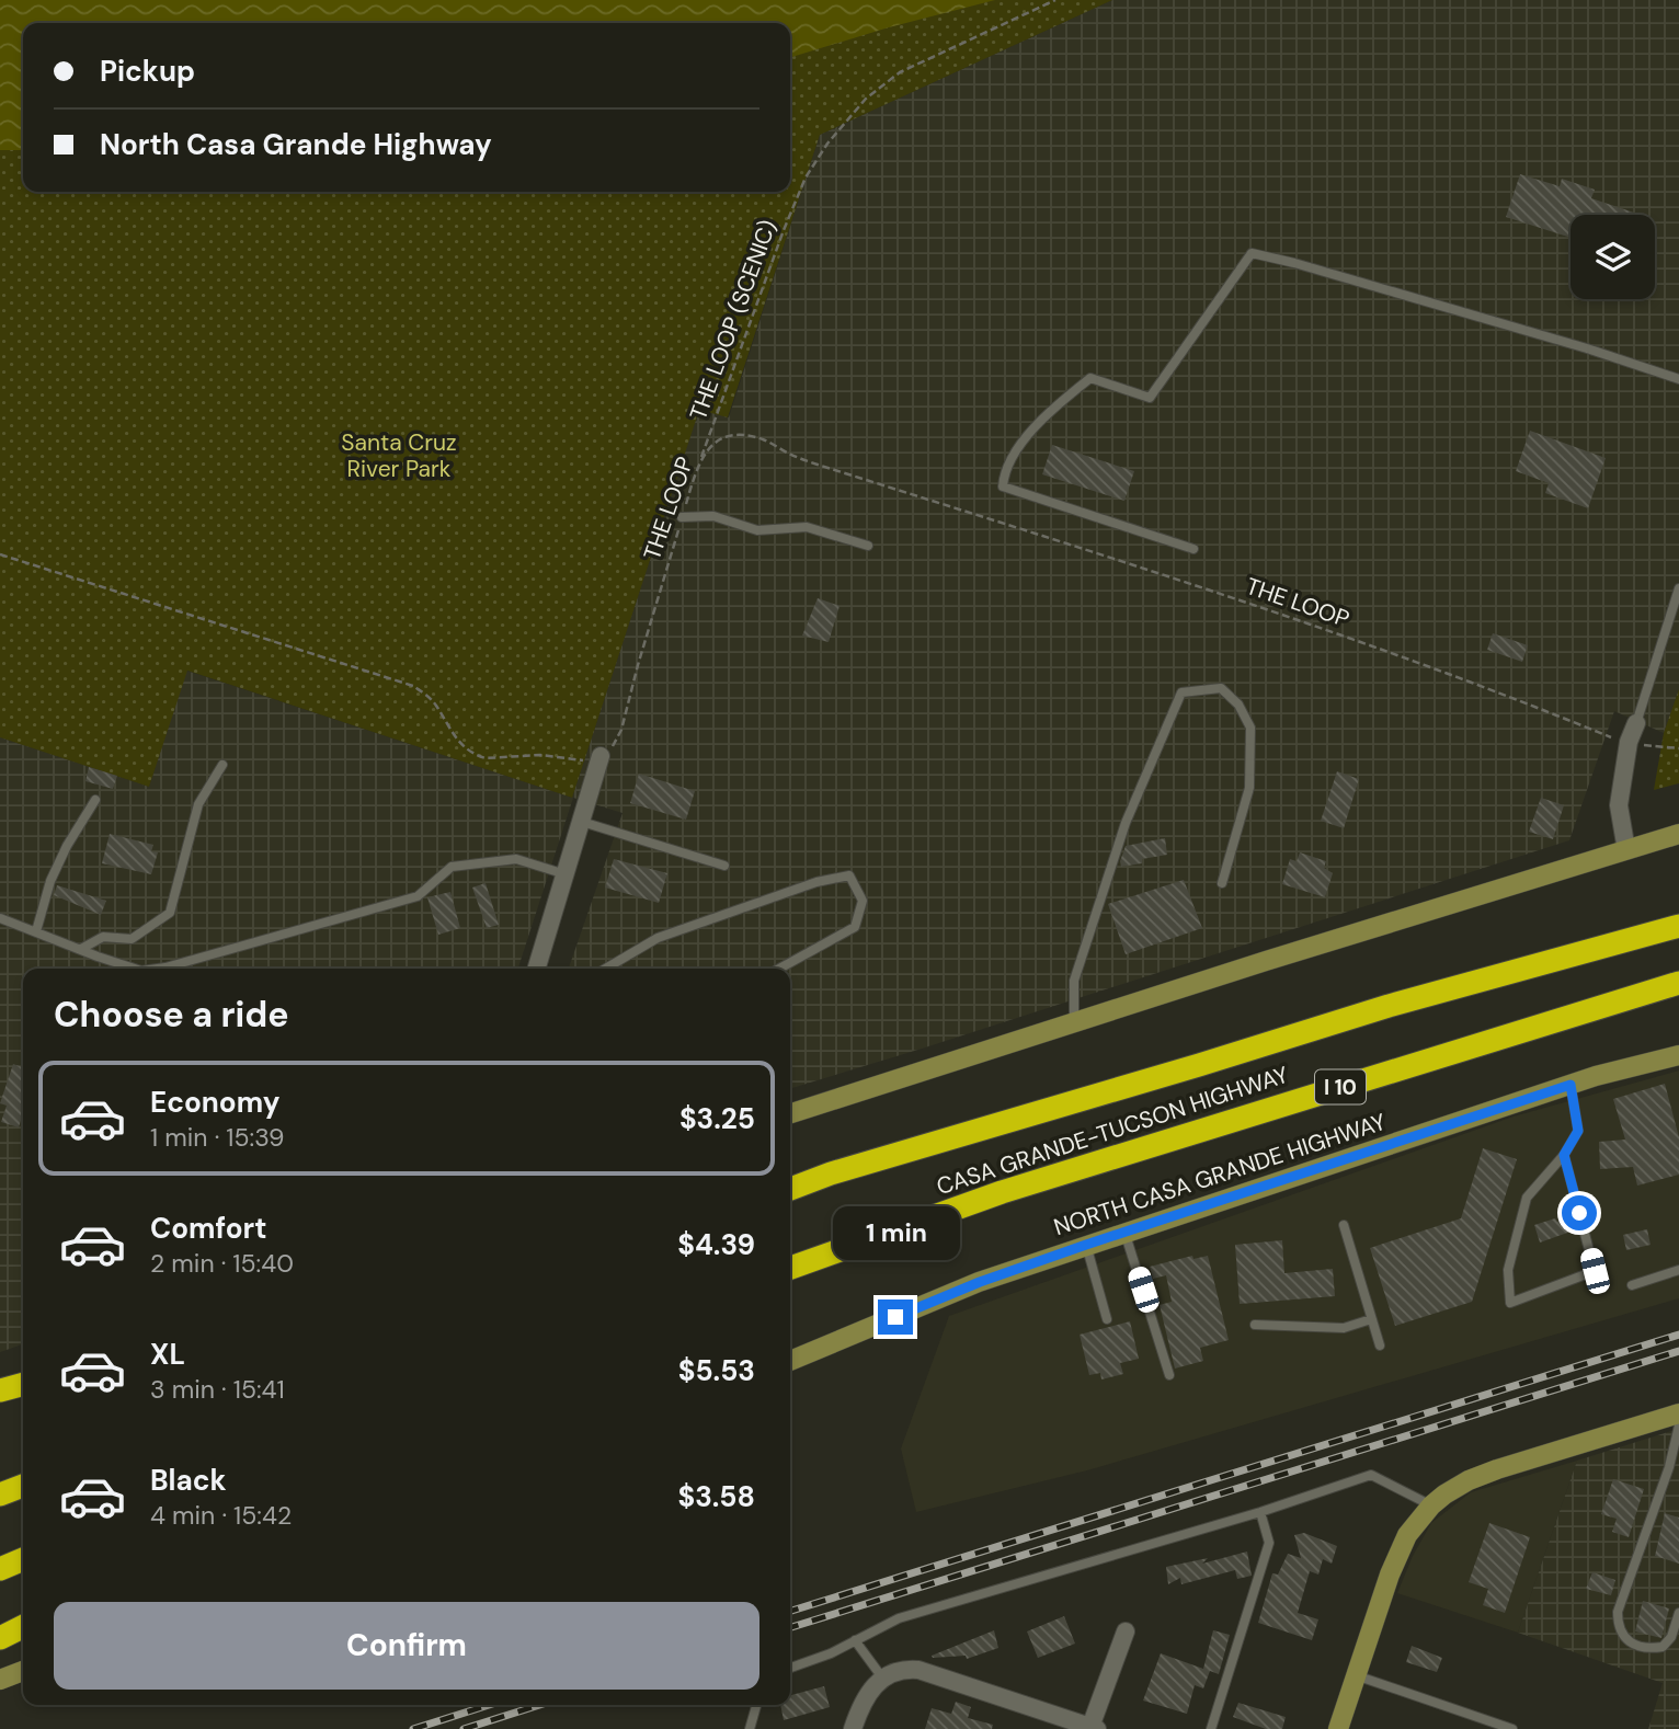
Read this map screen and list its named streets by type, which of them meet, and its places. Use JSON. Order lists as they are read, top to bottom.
{
  "streets": {
    "highway": ["I 10", "CASA GRANDE-TUCSON HIGHWAY"],
    "main road": ["NORTH CASA GRANDE HIGHWAY"],
    "path": ["THE LOOP (SCENIC)", "THE LOOP"]
  },
  "crossings": [
    ["THE LOOP (SCENIC)", "THE LOOP"]
  ],
  "parks": ["Santa Cruz River Park"],
  "page": {
    "banner": ["Pickup", "North Casa Grande Highway"],
    "heading": "Choose a ride",
    "list": [
      {
        "name": "Economy",
        "note": "1 min · 15:39",
        "value": "$3.25"
      },
      {
        "name": "Comfort",
        "note": "2 min · 15:40",
        "value": "$4.39"
      },
      {
        "name": "XL",
        "note": "3 min · 15:41",
        "value": "$5.53"
      },
      {
        "name": "Black",
        "note": "4 min · 15:42",
        "value": "$3.58"
      }
    ],
    "bubble": "1 min",
    "buttons": "Confirm"
  }
}
